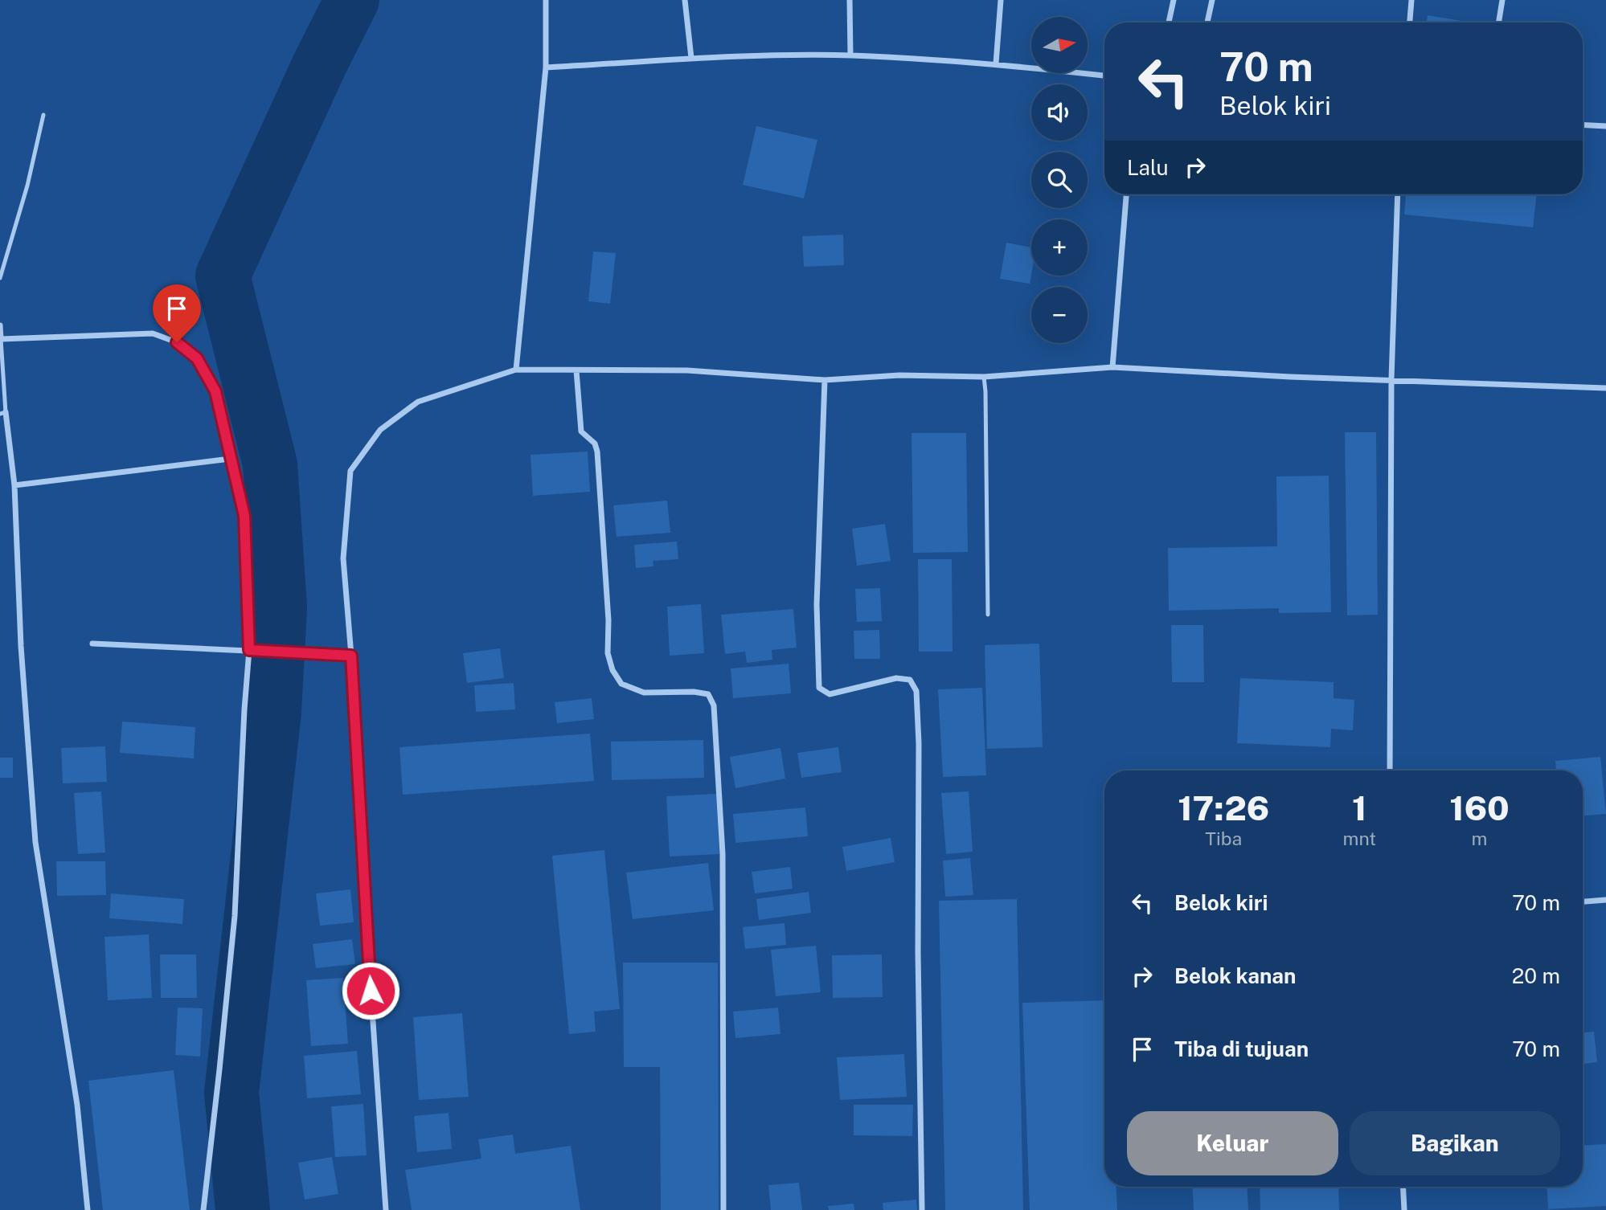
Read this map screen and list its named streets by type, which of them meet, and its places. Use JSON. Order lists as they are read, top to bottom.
{
  "north": "right",
  "page": {
    "map_buttons": ["+", "−"],
    "turn": ["70 m", "Belok kiri"],
    "then": "Lalu",
    "eta": [
      "17:26",
      "Tiba",
      "1",
      "mnt",
      "160",
      "m"
    ],
    "list": [
      {
        "name": "Belok kiri",
        "value": "70 m"
      },
      {
        "name": "Belok kanan",
        "value": "20 m"
      },
      {
        "name": "Tiba di tujuan",
        "value": "70 m"
      }
    ],
    "buttons": ["Keluar", "Bagikan"]
  }
}
